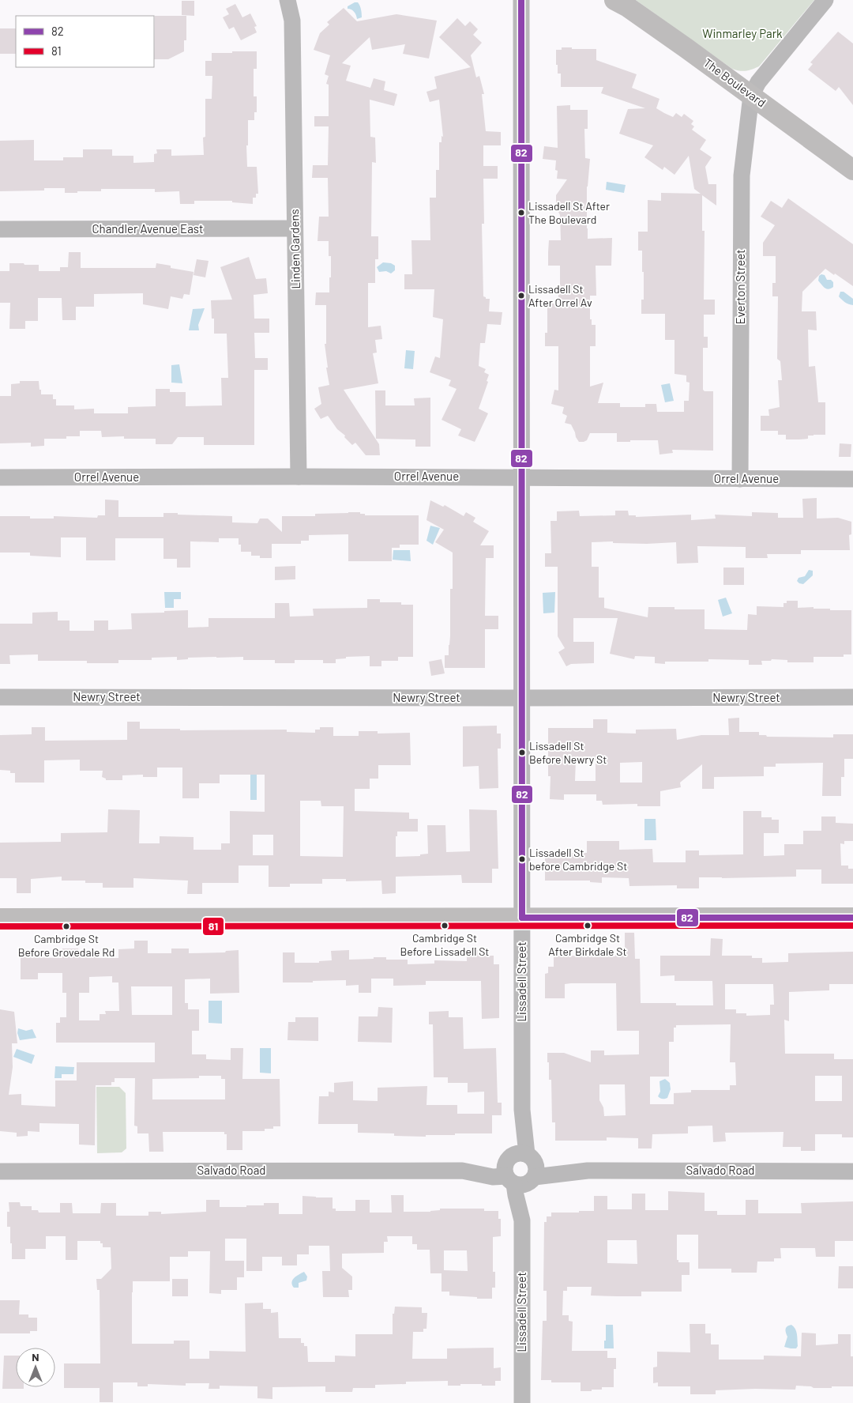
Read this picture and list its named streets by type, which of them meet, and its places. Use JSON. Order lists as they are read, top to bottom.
{
  "streets": {
    "main road": ["The Boulevard"],
    "street": [
      "Chandler Avenue East",
      "Linden Gardens",
      "Everton Street",
      "Orrel Avenue",
      "Newry Street",
      "Lissadell Street",
      "Salvado Road"
    ]
  },
  "crossings": [
    ["The Boulevard", "Everton Street"],
    ["Chandler Avenue East", "Linden Gardens"],
    ["Linden Gardens", "Orrel Avenue"],
    ["Everton Street", "Orrel Avenue"],
    ["Orrel Avenue", "Lissadell Street"],
    ["Newry Street", "Lissadell Street"],
    ["Lissadell Street", "Salvado Road"]
  ],
  "parks": ["Winmarley Park"],
  "places": [
    "Lissadell St After The Boulevard",
    "Lissadell St After Orrel Av",
    "Lissadell St Before Newry St",
    "Lissadell St before Cambridge St",
    "Cambridge St Before Lissadell St",
    "Cambridge St After Birkdale St",
    "Cambridge St Before Grovedale Rd"
  ],
  "lines": ["transit line 82", "transit line 81"],
  "legend": ["82", "81"],
  "north": "top"
}
